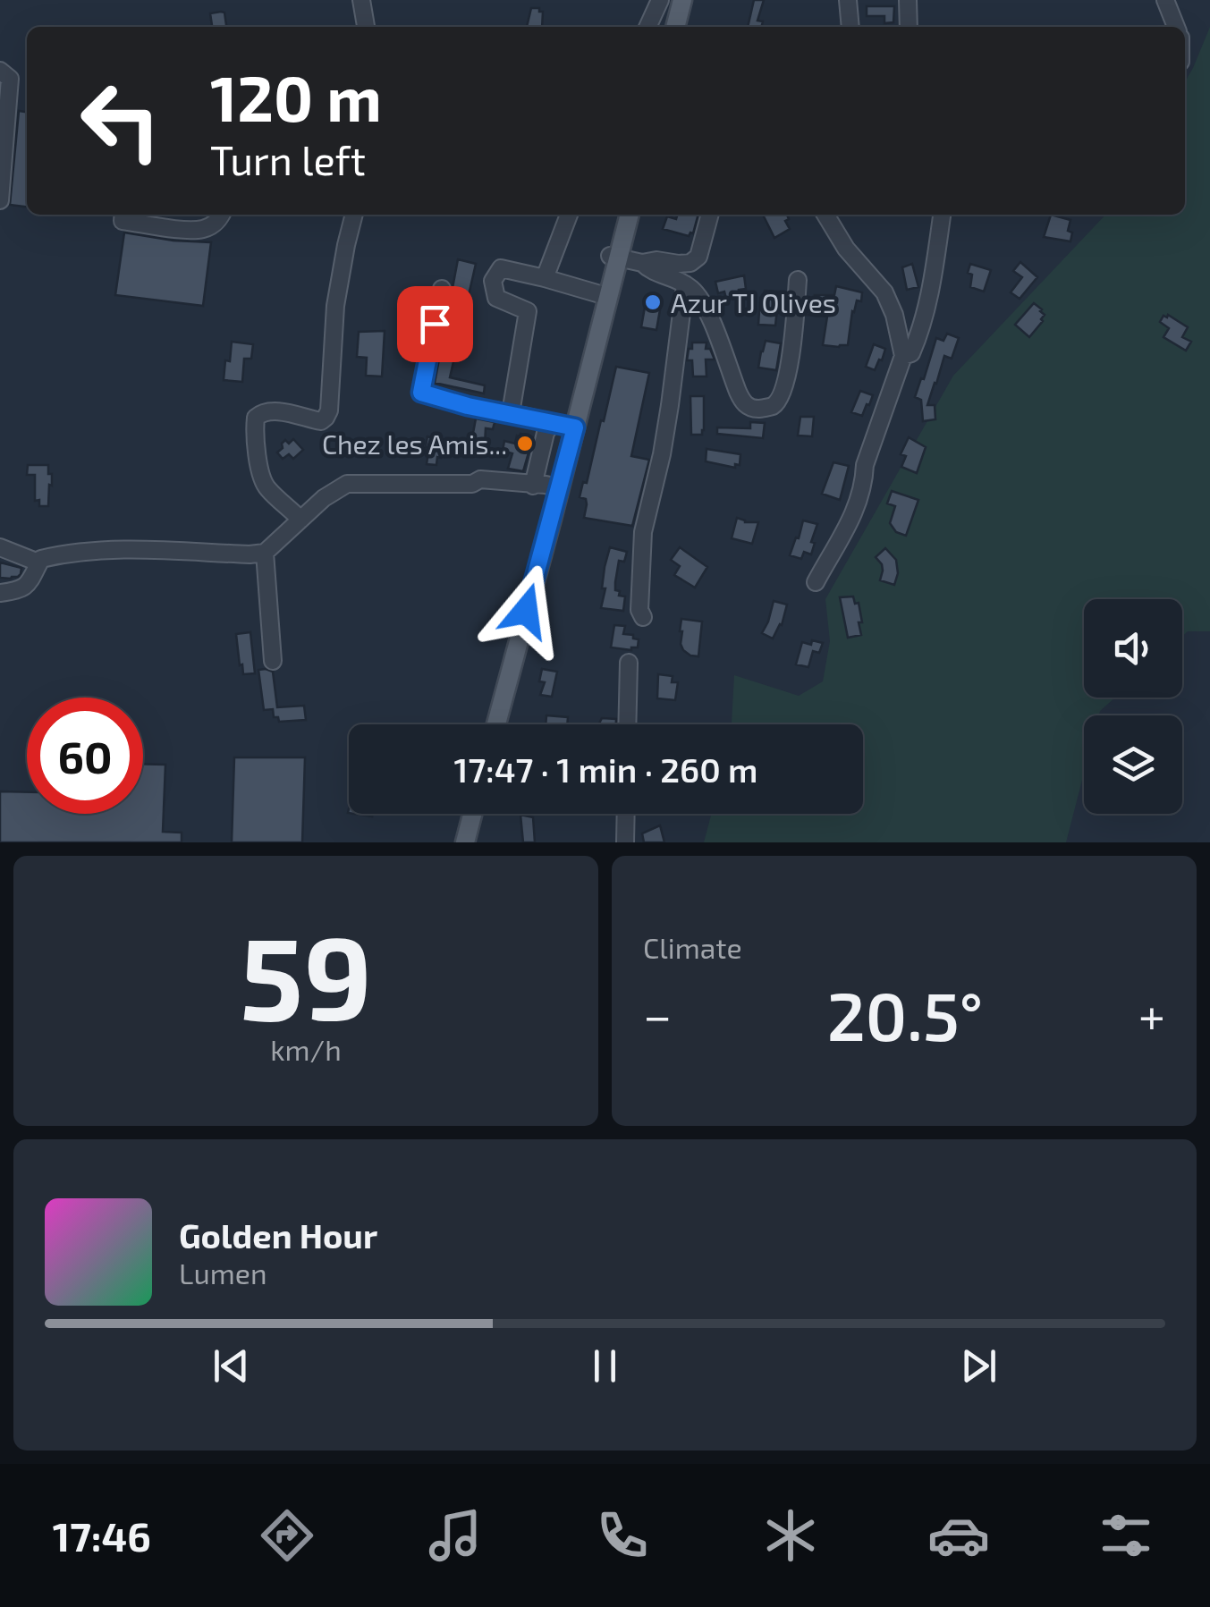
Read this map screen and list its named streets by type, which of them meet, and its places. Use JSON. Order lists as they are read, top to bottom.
{
  "places": ["Azur TJ Olives", "Chez les Amis..."],
  "page": {
    "turn": ["120 m", "Turn left"],
    "limit": "60",
    "trip": "17:47 · 1 min · 260 m",
    "tile": [
      ["59", "km/h"],
      "Climate"
    ],
    "heat": ["−", "20.5°", "+"],
    "song": ["Golden Hour", "Lumen"],
    "tabs": "17:46"
  }
}
